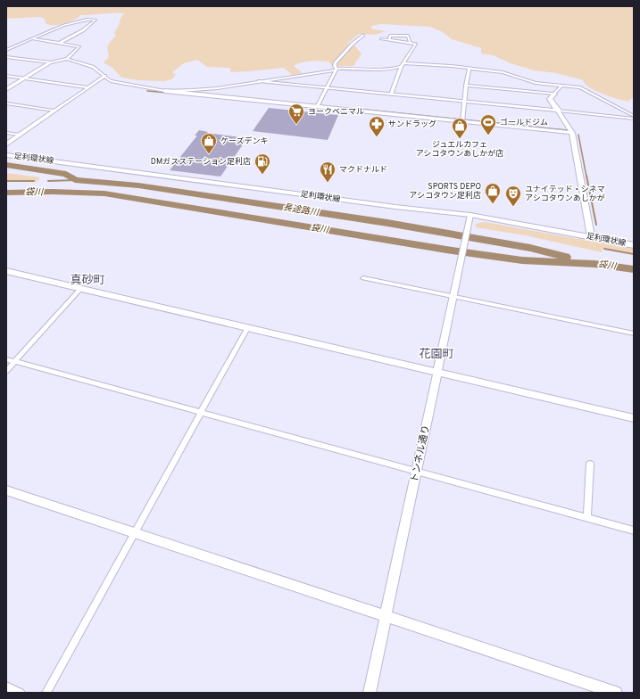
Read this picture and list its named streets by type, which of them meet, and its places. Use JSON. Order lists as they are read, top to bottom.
{
  "streets": {
    "main road": ["足利環状線"],
    "street": ["トンネル通り"]
  },
  "crossings": [
    ["足利環状線", "トンネル通り"]
  ],
  "districts": ["真砂町", "花園町"],
  "water": ["袋川", "長途路川"],
  "places": {
    "supermarket": ["ヨークベニマル"],
    "sports": ["ゴールドジム"],
    "pharmacy": ["サンドラッグ"],
    "shop": ["ジュエルカフェ アシコタウンあしかが店", "ケーズデンキ", "SPORTS DEPO アシコタウン足利店"],
    "fuel station": ["DMガスステーション足利店"],
    "restaurant": ["マクドナルド"],
    "theatre": ["ユナイテッド・シネマ アシコタウンあしかが"]
  }
}
